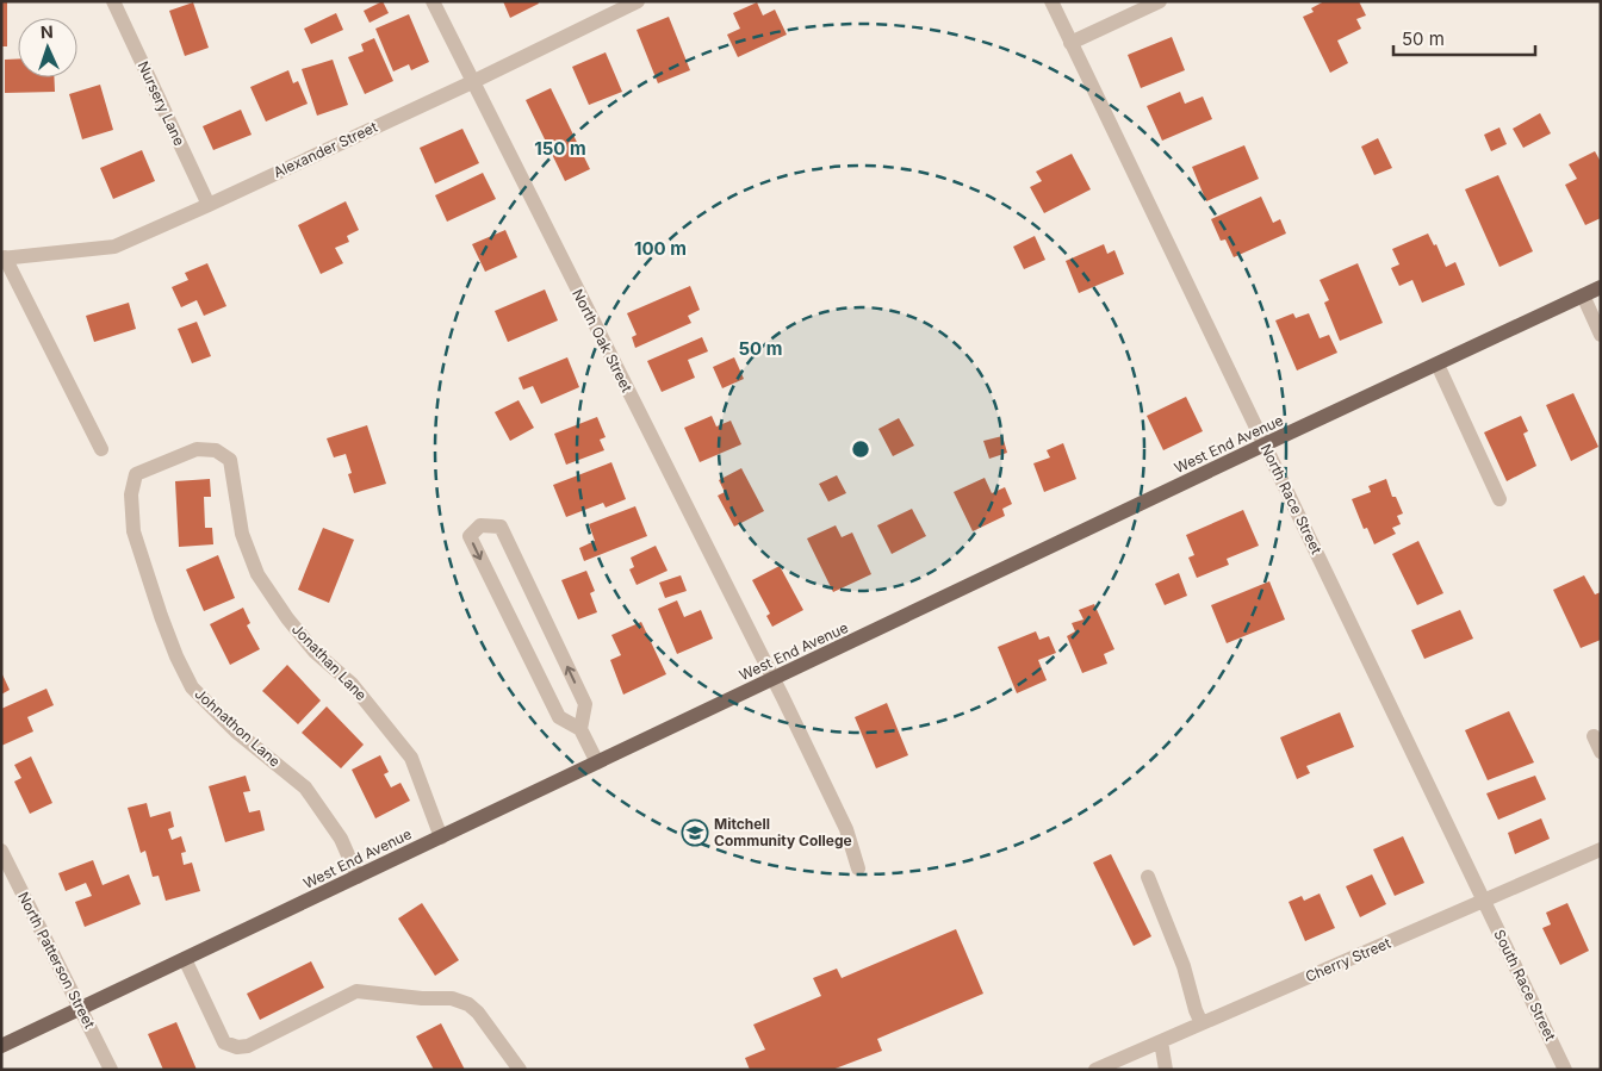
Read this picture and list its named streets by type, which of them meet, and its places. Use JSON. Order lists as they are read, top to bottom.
{
  "streets": {
    "main road": ["West End Avenue"],
    "street": [
      "Nursery Lane",
      "Alexander Street",
      "North Oak Street",
      "North Race Street",
      "Jonathan Lane",
      "Johnathon Lane",
      "North Patterson Street",
      "Cherry Street",
      "South Race Street"
    ]
  },
  "crossings": [
    ["Nursery Lane", "Alexander Street"],
    ["Alexander Street", "North Oak Street"],
    ["North Oak Street", "West End Avenue"],
    ["West End Avenue", "North Race Street"],
    ["West End Avenue", "Jonathan Lane"],
    ["West End Avenue", "Johnathon Lane"],
    ["West End Avenue", "North Patterson Street"],
    ["North Race Street", "Cherry Street"],
    ["North Race Street", "South Race Street"],
    ["Jonathan Lane", "Johnathon Lane"],
    ["Cherry Street", "South Race Street"]
  ],
  "places": {
    "school or university": ["Mitchell Community College"]
  },
  "scale_bar": "50 m",
  "north": "top",
  "rings": ["150 m", "100 m", "50 m"]
}
